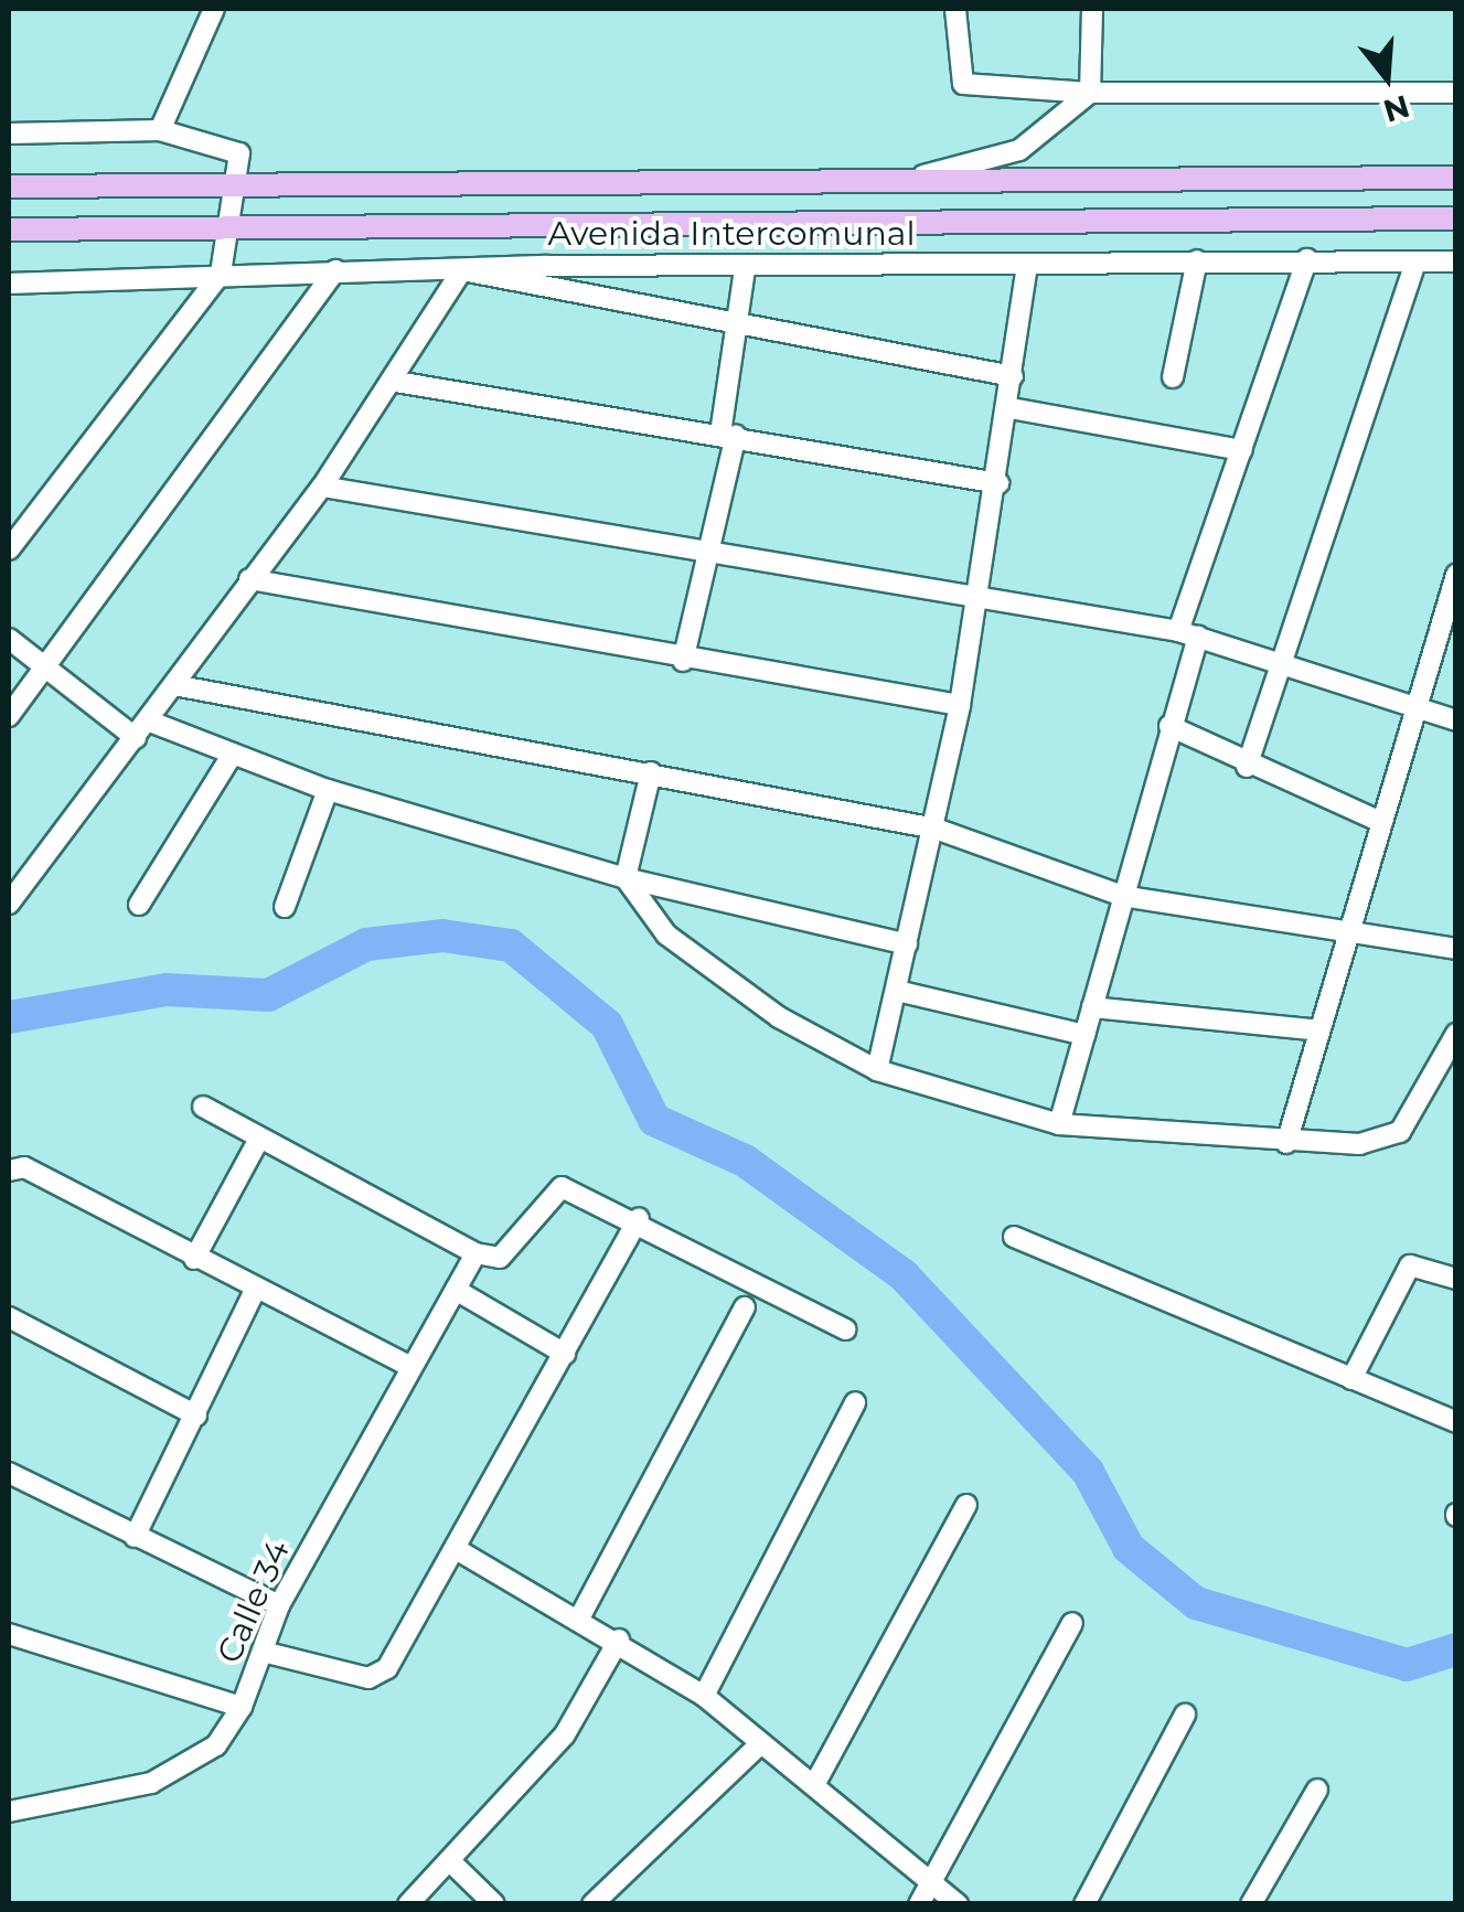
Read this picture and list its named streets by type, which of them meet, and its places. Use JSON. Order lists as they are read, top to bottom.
{
  "streets": {
    "main road": ["Avenida Intercomunal"],
    "street": ["Calle 34"]
  },
  "north": "bottom"
}
